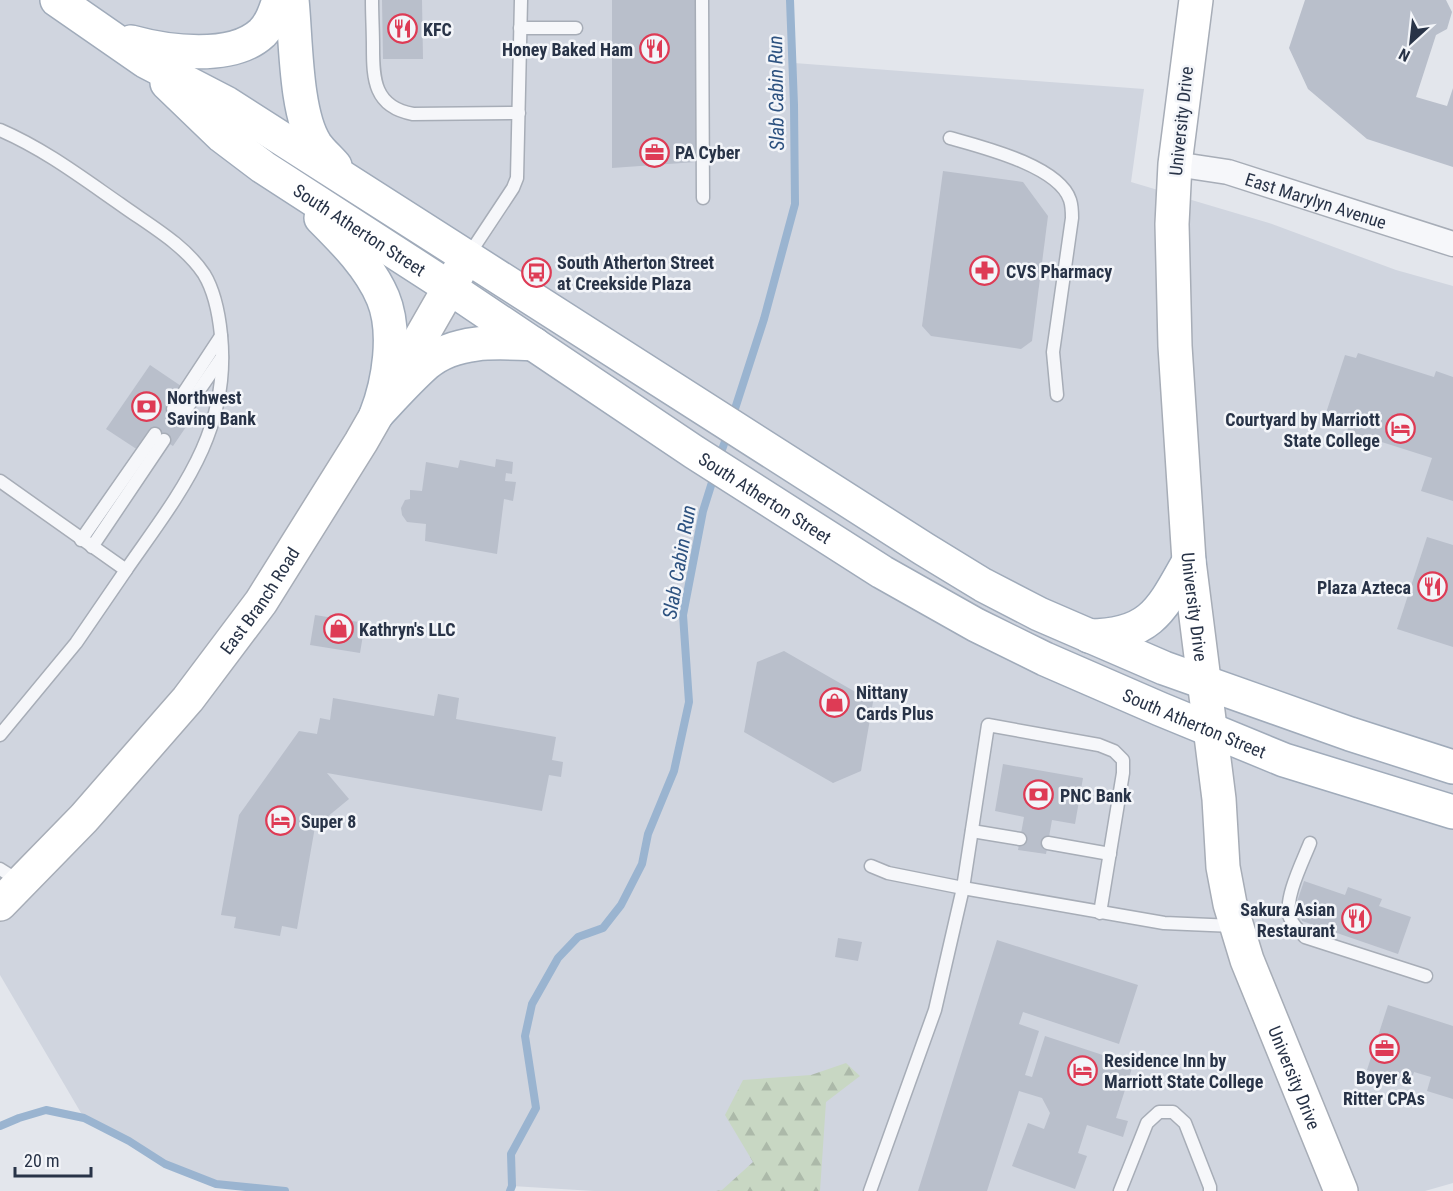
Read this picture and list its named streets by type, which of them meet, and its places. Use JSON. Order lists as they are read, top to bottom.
{
  "streets": {
    "main road": ["University Drive", "South Atherton Street", "East Branch Road"],
    "street": ["East Marylyn Avenue"]
  },
  "crossings": [
    ["University Drive", "East Marylyn Avenue"],
    ["University Drive", "South Atherton Street"],
    ["South Atherton Street", "East Branch Road"]
  ],
  "water": ["Slab Cabin Run"],
  "places": {
    "restaurant": [
      "KFC",
      "Honey Baked Ham",
      "Plaza Azteca",
      "Sakura Asian Restaurant"
    ],
    "office": ["PA Cyber", "Boyer & Ritter CPAs"],
    "pharmacy": ["CVS Pharmacy"],
    "bus stop": ["South Atherton Street at Creekside Plaza"],
    "bank": ["Northwest Saving Bank", "PNC Bank"],
    "hotel": ["Courtyard by Marriott State College", "Super 8", "Residence Inn by Marriott State College"],
    "shop": ["Kathryn's LLC", "Nittany Cards Plus"]
  },
  "scale_bar": "20 m",
  "north": "bottom left"
}
